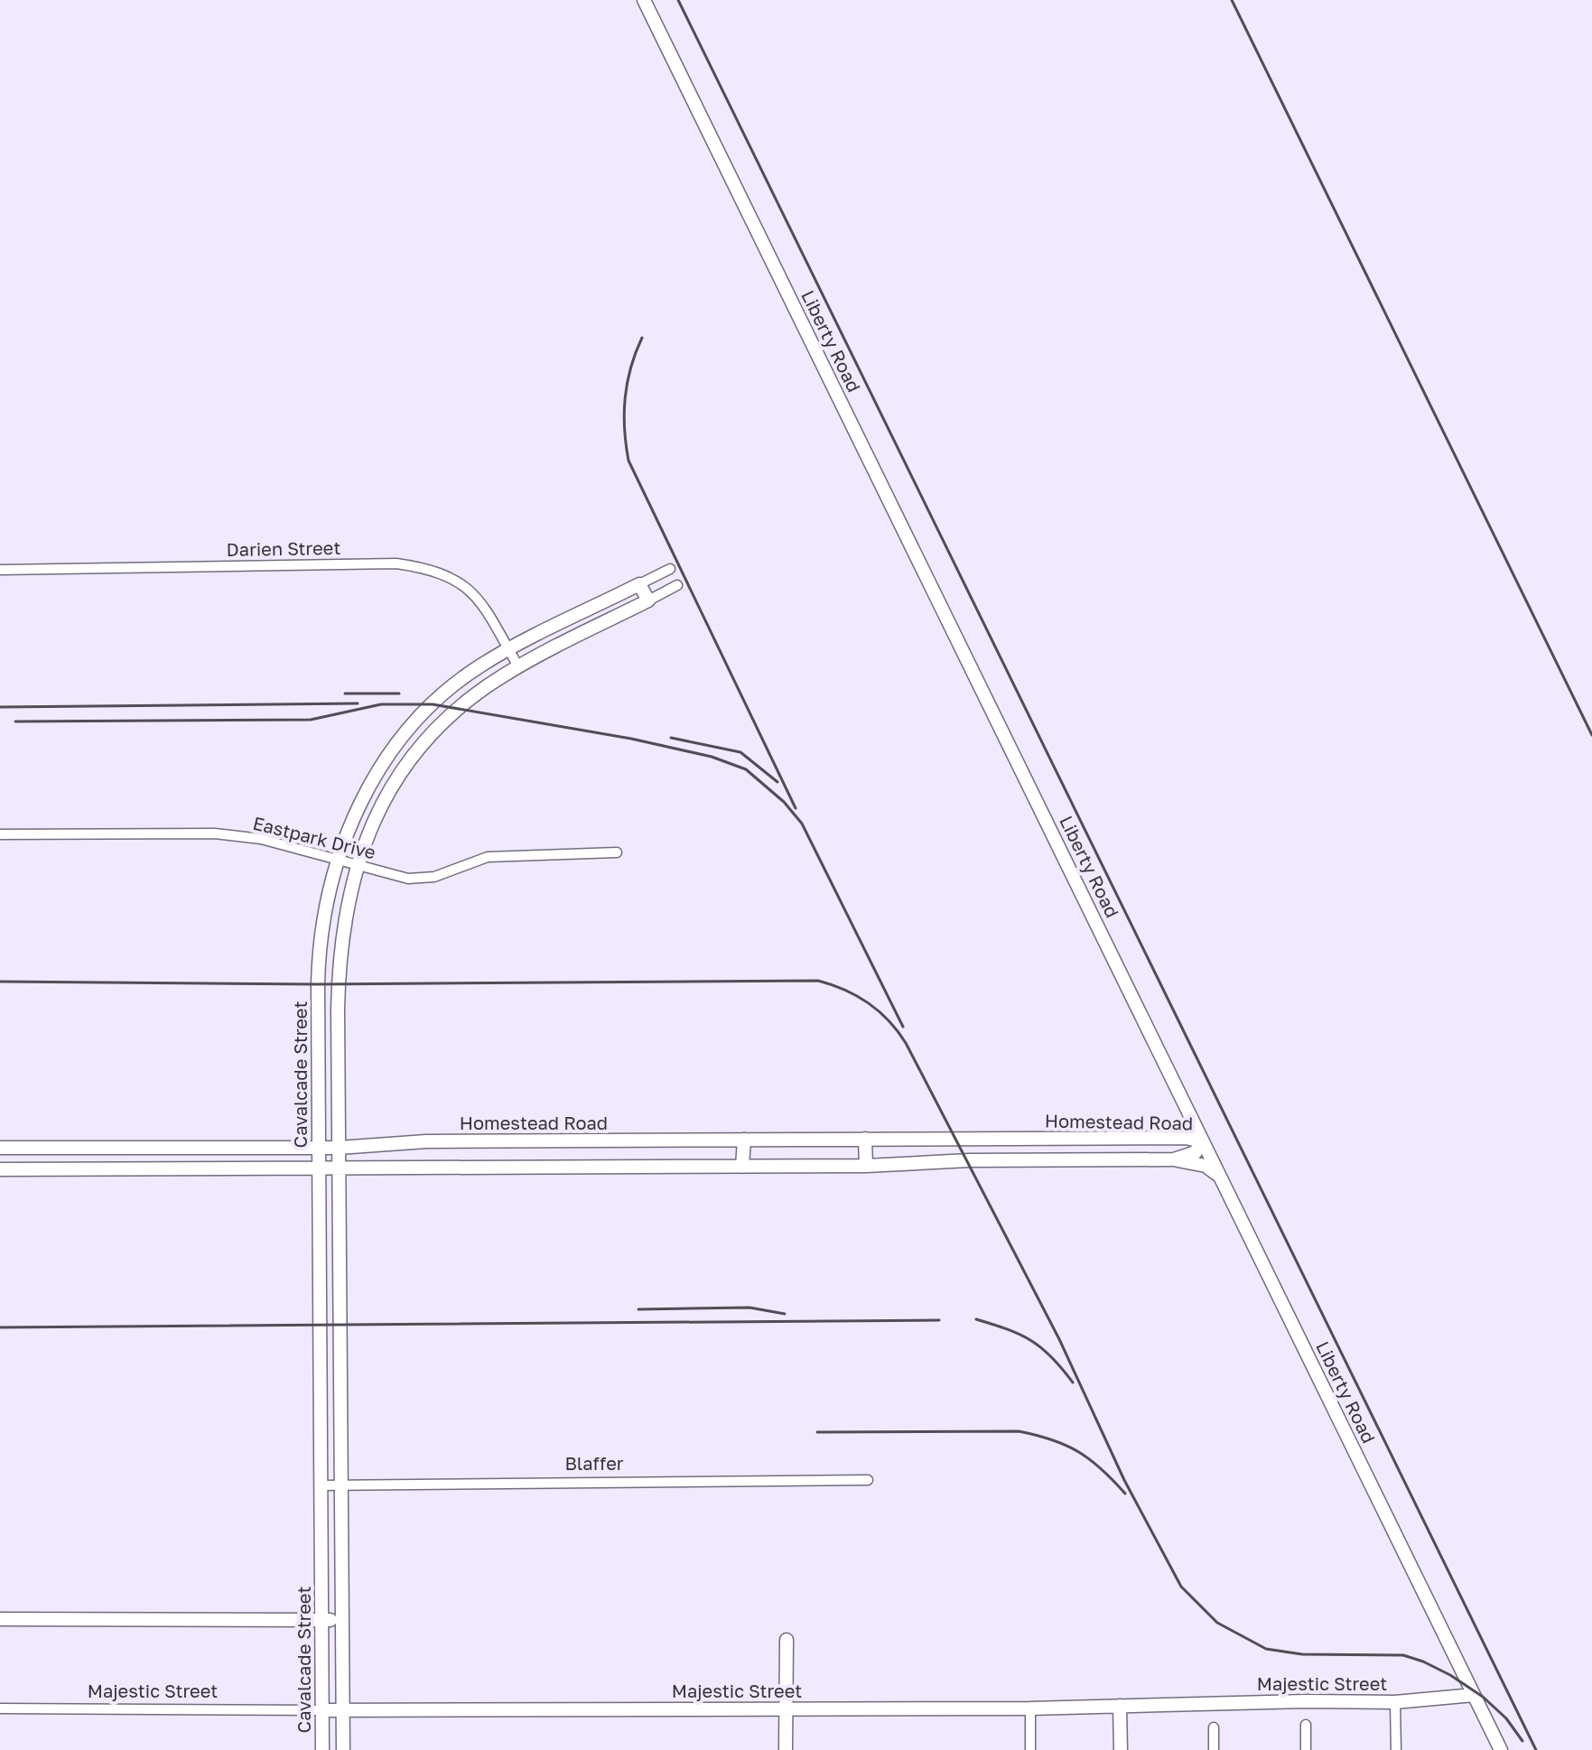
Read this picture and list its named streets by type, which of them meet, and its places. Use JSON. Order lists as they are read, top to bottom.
{
  "streets": {
    "main road": [
      "Liberty Road",
      "Cavalcade Street",
      "Homestead Road",
      "Majestic Street"
    ],
    "street": ["Darien Street", "Eastpark Drive", "Blaffer"]
  },
  "crossings": [
    ["Liberty Road", "Homestead Road"],
    ["Liberty Road", "Majestic Street"],
    ["Darien Street", "Cavalcade Street"],
    ["Eastpark Drive", "Cavalcade Street"],
    ["Cavalcade Street", "Homestead Road"],
    ["Cavalcade Street", "Blaffer"],
    ["Cavalcade Street", "Majestic Street"]
  ]
}
